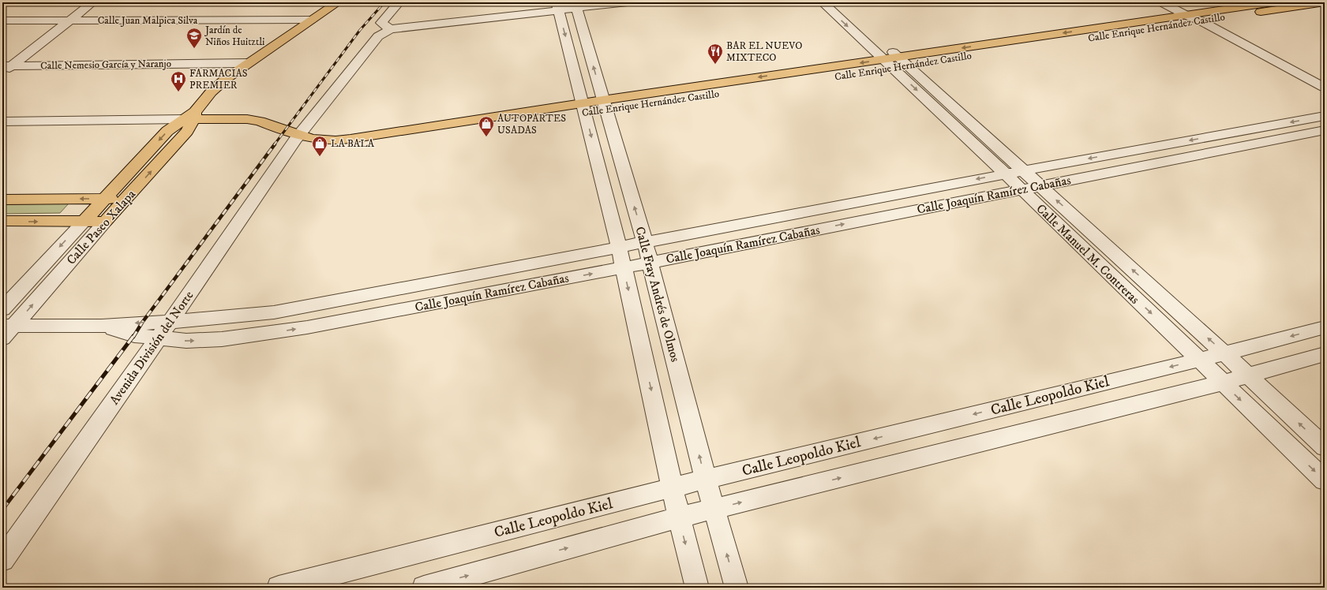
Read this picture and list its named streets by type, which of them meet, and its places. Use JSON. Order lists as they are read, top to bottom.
{
  "streets": {
    "main road": ["Calle Enrique Hernández Castillo", "Calle Paseo Xalapa"],
    "street": [
      "Calle Juan Malpica Silva",
      "Calle Nemesio García y Naranjo",
      "Calle Joaquín Ramírez Cabañas",
      "Calle Manuel M. Contreras",
      "Calle Fray Andrés de Olmos",
      "Avenida División del Norte",
      "Calle Leopoldo Kiel"
    ]
  },
  "crossings": [
    ["Calle Juan Malpica Silva", "Calle Paseo Xalapa"],
    ["Calle Enrique Hernández Castillo", "Calle Paseo Xalapa"],
    ["Calle Enrique Hernández Castillo", "Calle Manuel M. Contreras"],
    ["Calle Enrique Hernández Castillo", "Calle Fray Andrés de Olmos"],
    ["Calle Enrique Hernández Castillo", "Avenida División del Norte"],
    ["Calle Nemesio García y Naranjo", "Calle Paseo Xalapa"],
    ["Calle Joaquín Ramírez Cabañas", "Calle Manuel M. Contreras"],
    ["Calle Joaquín Ramírez Cabañas", "Calle Fray Andrés de Olmos"],
    ["Calle Joaquín Ramírez Cabañas", "Avenida División del Norte"],
    ["Calle Manuel M. Contreras", "Calle Leopoldo Kiel"],
    ["Calle Fray Andrés de Olmos", "Calle Leopoldo Kiel"]
  ],
  "places": {
    "school or university": ["Jardín de Niños Huitztli"],
    "restaurant": ["BAR EL NUEVO MIXTECO"],
    "hospital": ["FARMACIAS PREMIER"],
    "shop": ["AUTOPARTES USADAS", "LA BALA"]
  }
}
